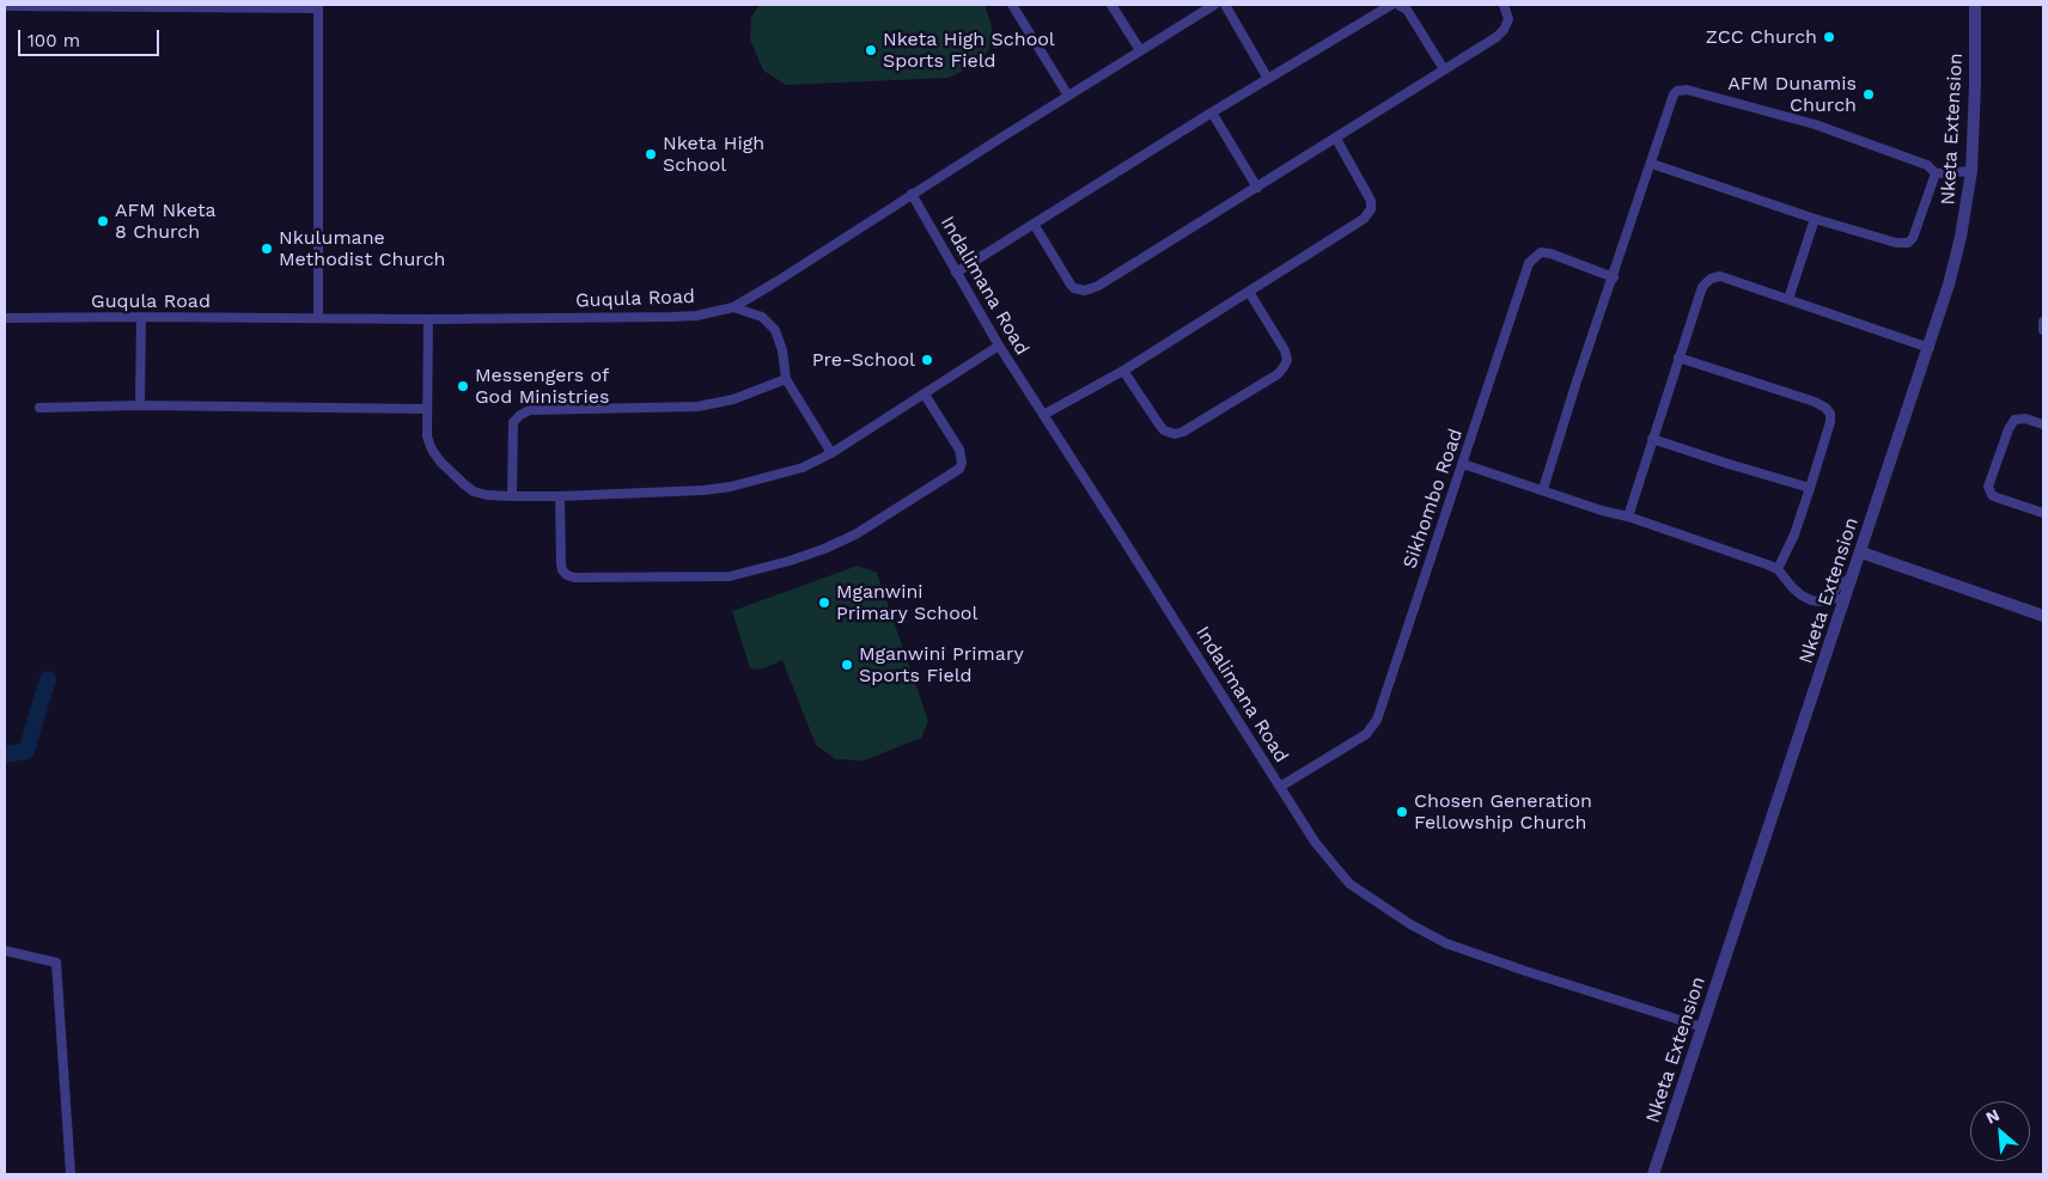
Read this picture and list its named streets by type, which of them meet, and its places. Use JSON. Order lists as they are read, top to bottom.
{
  "streets": {
    "street": [
      "Nketa Extension",
      "Indalimana Road",
      "Guqula Road",
      "Sikhombo Road"
    ]
  },
  "crossings": [
    ["Nketa Extension", "Indalimana Road"],
    ["Indalimana Road", "Guqula Road"],
    ["Indalimana Road", "Sikhombo Road"]
  ],
  "places": [
    "ZCC Church",
    "Nketa High School Sports Field",
    "AFM Dunamis Church",
    "Nketa High School",
    "AFM Nketa 8 Church",
    "Nkulumane Methodist Church",
    "Pre-School",
    "Messengers of God Ministries",
    "Mganwini Primary School",
    "Mganwini Primary Sports Field",
    "Chosen Generation Fellowship Church"
  ],
  "scale_bar": "100 m",
  "north": "top left"
}
